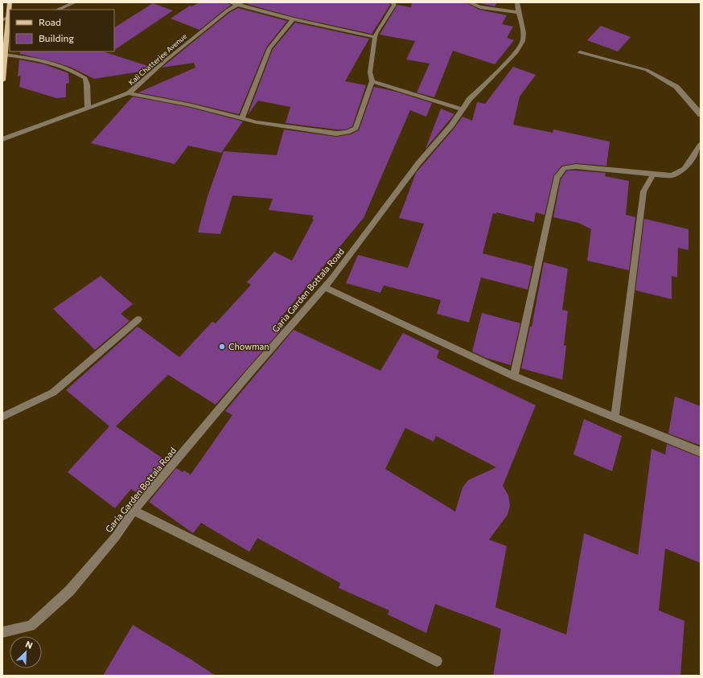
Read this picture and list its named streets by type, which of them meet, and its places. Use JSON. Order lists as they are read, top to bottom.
{
  "streets": {
    "street": ["Kali Chatterjee Avenue", "Garia Garden Bottala Road"]
  },
  "places": ["Chowman"],
  "legend": ["Road", "Building"],
  "north": "top right"
}
